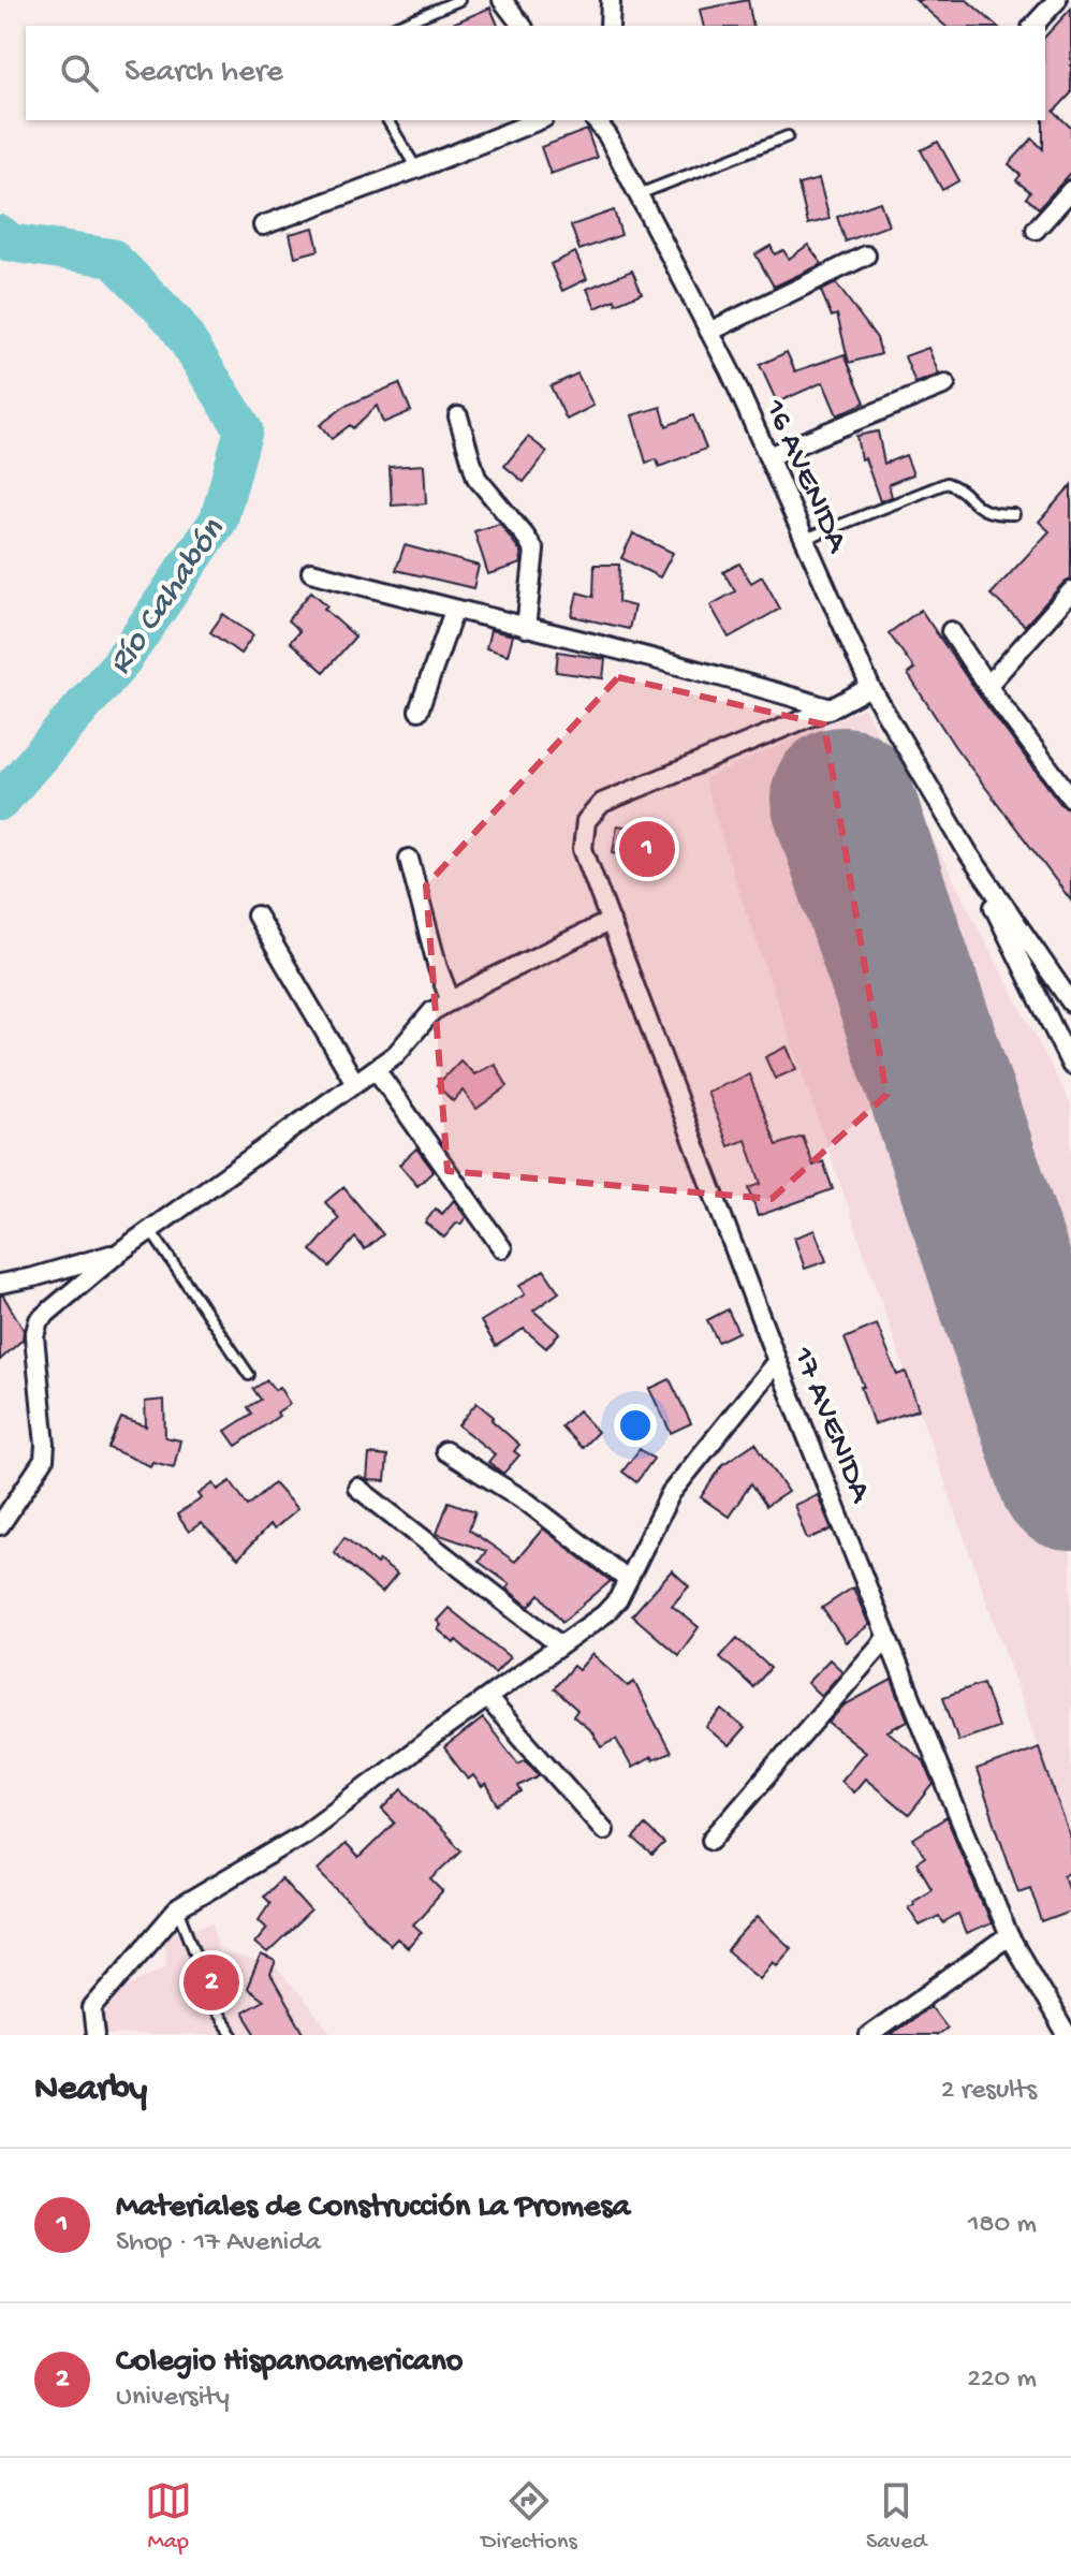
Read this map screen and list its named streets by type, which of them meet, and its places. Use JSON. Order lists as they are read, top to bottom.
{
  "streets": {
    "street": ["16 AVENIDA", "17 AVENIDA"]
  },
  "water": ["Río Cahabón"],
  "page": {
    "search": "Search here",
    "pins": ["1", "2"],
    "heading": ["Nearby", "2 results"],
    "list": [
      {
        "mark": "1",
        "name": "Materiales de Construcción La Promesa",
        "note": "Shop · 17 Avenida",
        "value": "180 m"
      },
      {
        "mark": "2",
        "name": "Colegio Hispanoamericano",
        "note": "University",
        "value": "220 m"
      }
    ],
    "nav": ["Map", "Directions", "Saved"]
  }
}
